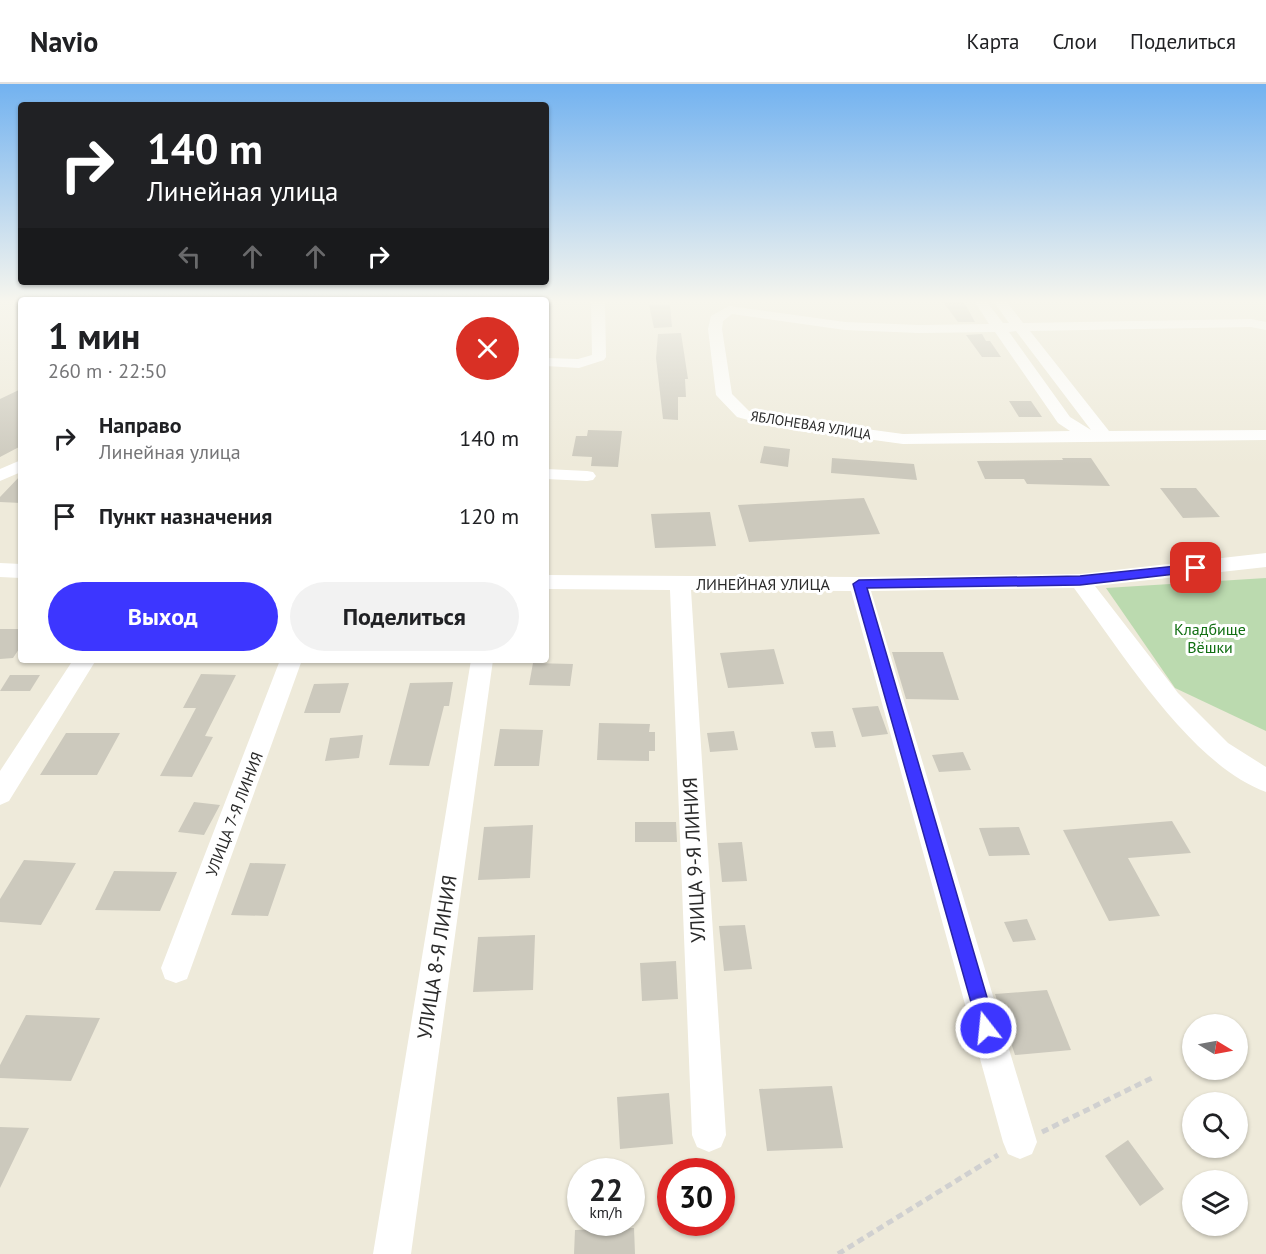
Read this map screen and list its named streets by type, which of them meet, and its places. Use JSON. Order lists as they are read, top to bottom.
{
  "streets": {
    "street": [
      "ЯБЛОНЕВАЯ УЛИЦА",
      "ЛИНЕЙНАЯ УЛИЦА",
      "УЛИЦА 7-Я ЛИНИЯ",
      "УЛИЦА 9-Я ЛИНИЯ",
      "УЛИЦА 8-Я ЛИНИЯ"
    ]
  },
  "crossings": [
    ["ЛИНЕЙНАЯ УЛИЦА", "УЛИЦА 9-Я ЛИНИЯ"]
  ],
  "parks": ["Кладбище Вёшки"],
  "north": "right",
  "page": {
    "header": "Navio",
    "nav": ["Карта", "Слои", "Поделиться"],
    "turn": ["140 m", "Линейная улица"],
    "heading": ["1 мин", "260 m · 22:50"],
    "list": [
      {
        "name": "Направо",
        "note": "Линейная улица",
        "value": "140 m"
      },
      {
        "name": "Пункт назначения",
        "value": "120 m"
      }
    ],
    "buttons": ["Выход", "Поделиться"],
    "speed": "22 km/h",
    "limit": "30"
  }
}
